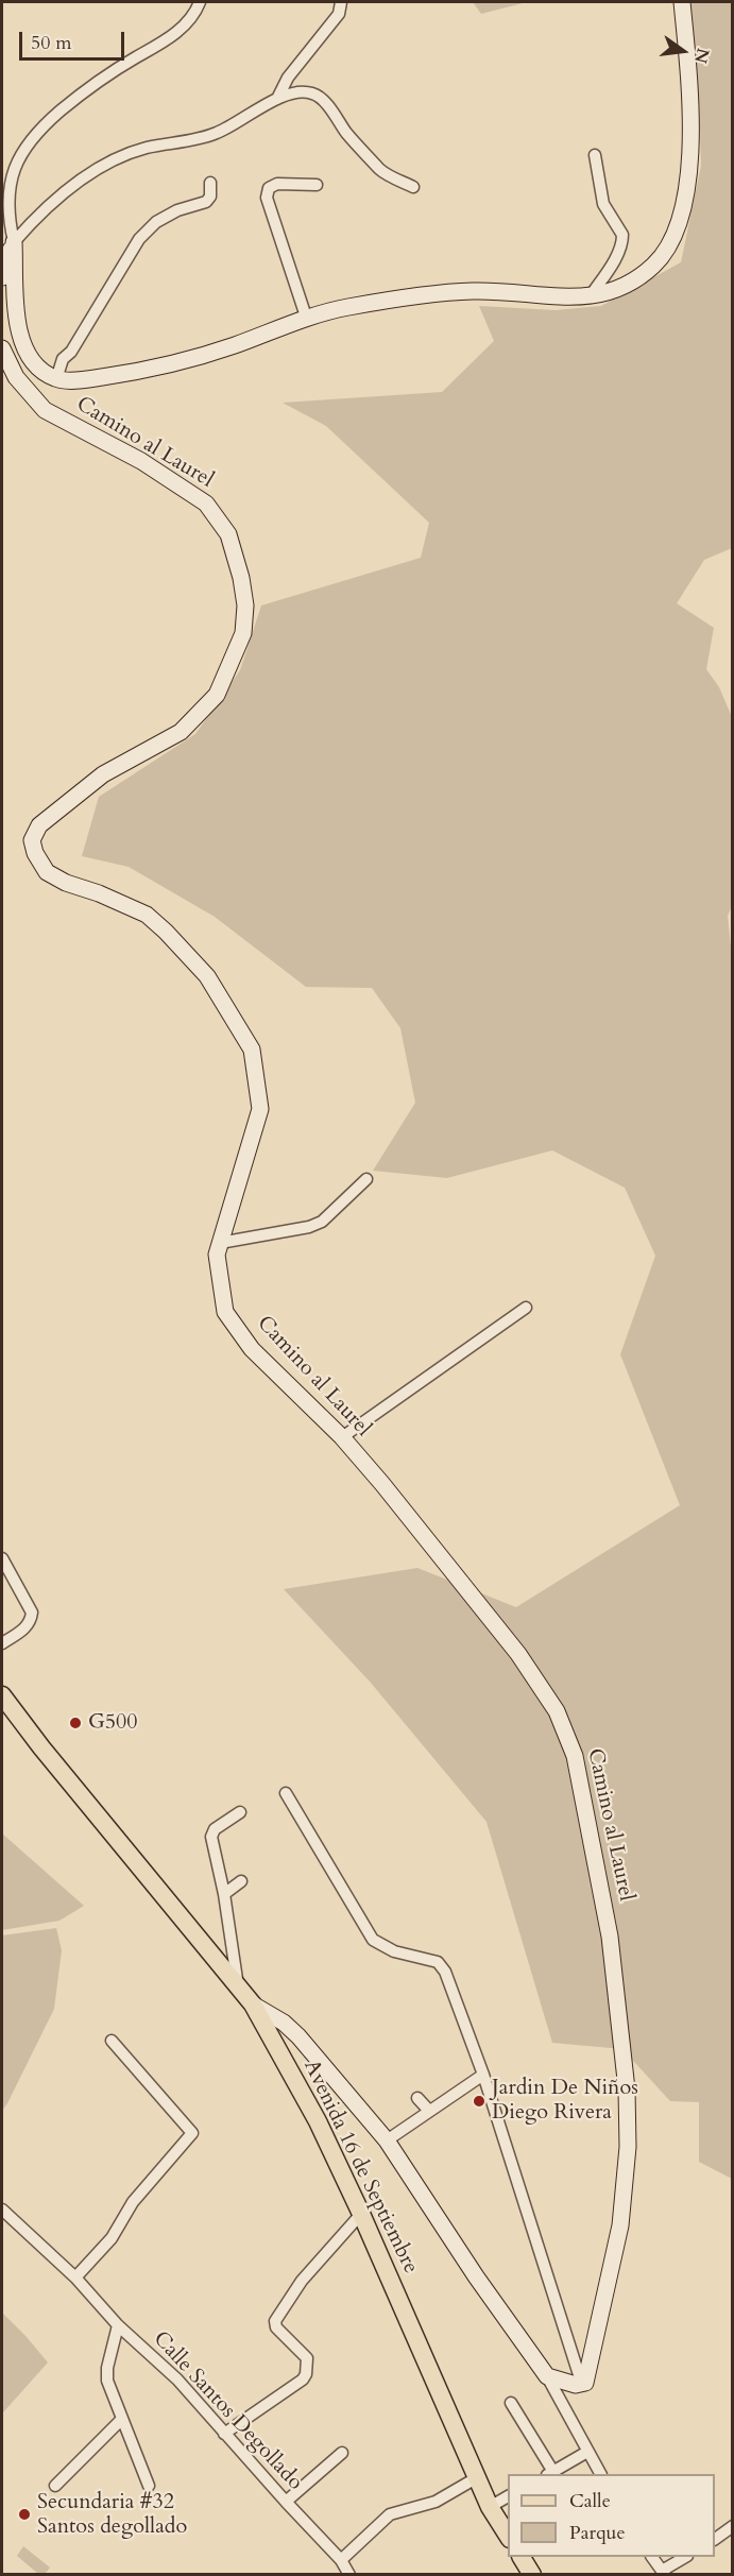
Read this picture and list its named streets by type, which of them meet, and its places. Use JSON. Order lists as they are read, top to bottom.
{
  "streets": {
    "main road": ["Camino al Laurel", "Avenida 16 de Septiembre"],
    "street": ["Calle Santos Degollado"]
  },
  "places": ["G500", "Jardin De Niños Diego Rivera", "Secundaria #32 Santos degollado"],
  "legend": ["Calle", "Parque"],
  "scale_bar": "50 m",
  "north": "right"
}
